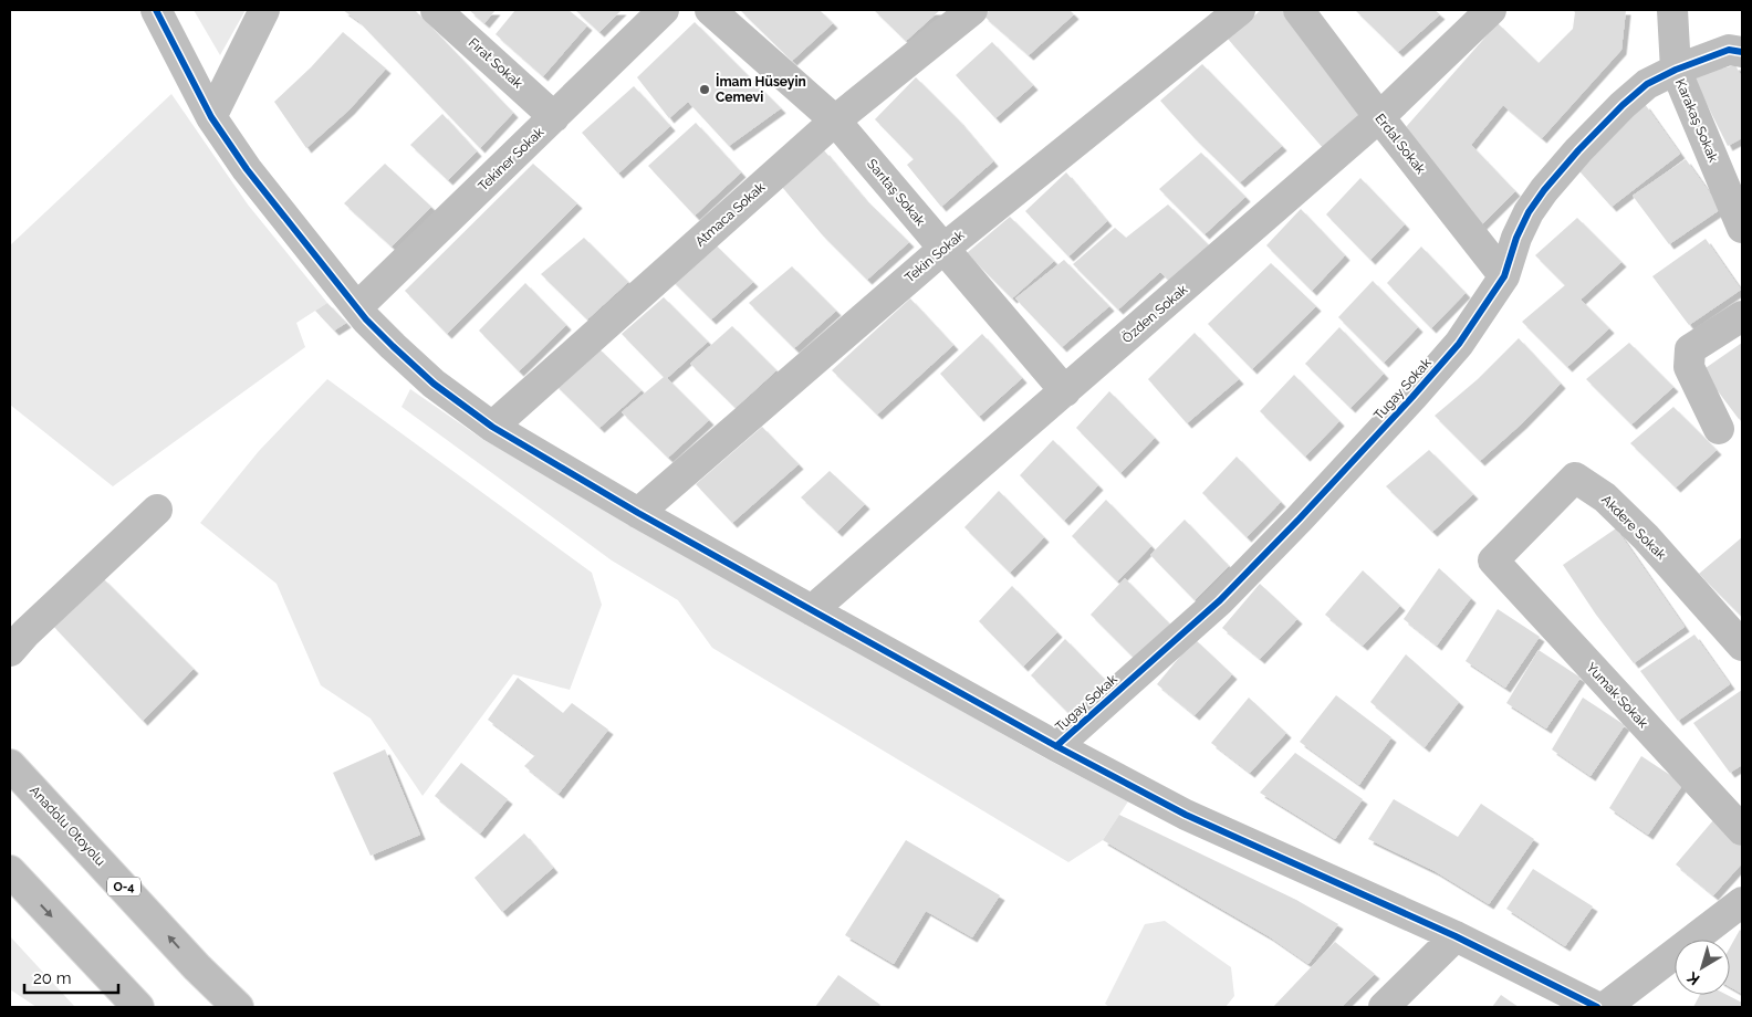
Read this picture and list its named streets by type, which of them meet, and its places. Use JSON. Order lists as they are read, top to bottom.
{
  "streets": {
    "highway": ["Anadolu Otoyolu", "O-4"],
    "street": [
      "Fırat Sokak",
      "Karakaş Sokak",
      "Erdal Sokak",
      "Tekiner Sokak",
      "Sarıtaş Sokak",
      "Atmaca Sokak",
      "Tekin Sokak",
      "Özden Sokak",
      "Tugay Sokak",
      "Akdere Sokak",
      "Yumak Sokak"
    ]
  },
  "crossings": [
    ["Fırat Sokak", "Tekiner Sokak"],
    ["Karakaş Sokak", "Tugay Sokak"],
    ["Erdal Sokak", "Özden Sokak"],
    ["Erdal Sokak", "Tugay Sokak"],
    ["Sarıtaş Sokak", "Atmaca Sokak"],
    ["Sarıtaş Sokak", "Tekin Sokak"],
    ["Sarıtaş Sokak", "Özden Sokak"],
    ["Akdere Sokak", "Yumak Sokak"]
  ],
  "places": ["İmam Hüseyin Cemevi"],
  "scale_bar": "20 m",
  "north": "bottom left"
}
